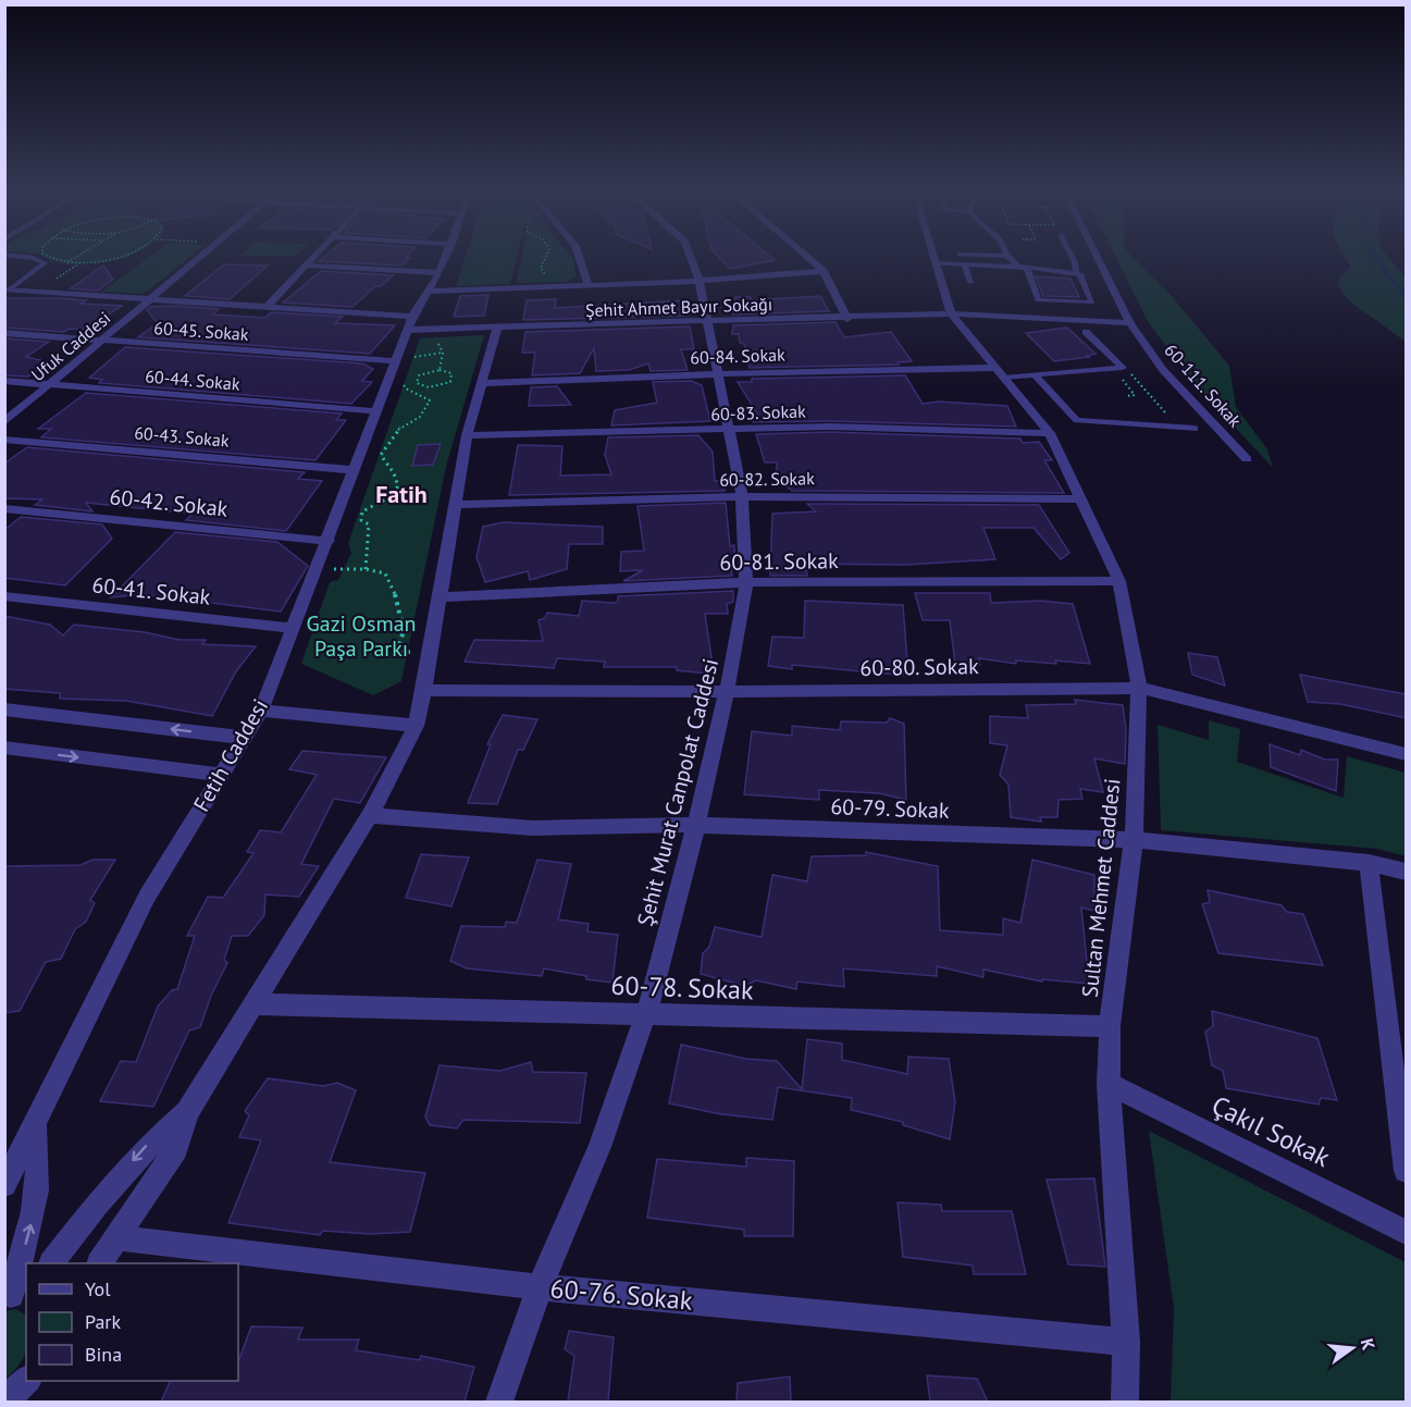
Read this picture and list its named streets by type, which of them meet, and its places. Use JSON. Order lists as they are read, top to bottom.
{
  "streets": {
    "street": [
      "Şehit Ahmet Bayır Sokağı",
      "60-45. Sokak",
      "Ufuk Caddesi",
      "60-84. Sokak",
      "60-44. Sokak",
      "60-111. Sokak",
      "60-83. Sokak",
      "60-43. Sokak",
      "60-82. Sokak",
      "60-42. Sokak",
      "60-81. Sokak",
      "60-41. Sokak",
      "60-80. Sokak",
      "Fetih Caddesi",
      "Şehit Murat Canpolat Caddesi",
      "60-79. Sokak",
      "Sultan Mehmet Caddesi",
      "60-78. Sokak",
      "Çakıl Sokak",
      "60-76. Sokak"
    ]
  },
  "crossings": [
    ["Şehit Ahmet Bayır Sokağı", "60-111. Sokak"],
    ["Şehit Ahmet Bayır Sokağı", "Fetih Caddesi"],
    ["Şehit Ahmet Bayır Sokağı", "Şehit Murat Canpolat Caddesi"],
    ["Şehit Ahmet Bayır Sokağı", "Sultan Mehmet Caddesi"],
    ["60-45. Sokak", "Ufuk Caddesi"],
    ["60-45. Sokak", "Fetih Caddesi"],
    ["Ufuk Caddesi", "60-44. Sokak"],
    ["60-84. Sokak", "Şehit Murat Canpolat Caddesi"],
    ["60-84. Sokak", "Sultan Mehmet Caddesi"],
    ["60-44. Sokak", "Fetih Caddesi"],
    ["60-83. Sokak", "Şehit Murat Canpolat Caddesi"],
    ["60-83. Sokak", "Sultan Mehmet Caddesi"],
    ["60-43. Sokak", "Fetih Caddesi"],
    ["60-82. Sokak", "Şehit Murat Canpolat Caddesi"],
    ["60-82. Sokak", "Sultan Mehmet Caddesi"],
    ["60-42. Sokak", "Fetih Caddesi"],
    ["60-81. Sokak", "Şehit Murat Canpolat Caddesi"],
    ["60-81. Sokak", "Sultan Mehmet Caddesi"],
    ["60-41. Sokak", "Fetih Caddesi"],
    ["60-80. Sokak", "Şehit Murat Canpolat Caddesi"],
    ["60-80. Sokak", "Sultan Mehmet Caddesi"],
    ["Şehit Murat Canpolat Caddesi", "60-79. Sokak"],
    ["Şehit Murat Canpolat Caddesi", "60-78. Sokak"],
    ["Şehit Murat Canpolat Caddesi", "60-76. Sokak"],
    ["60-79. Sokak", "Sultan Mehmet Caddesi"],
    ["Sultan Mehmet Caddesi", "60-78. Sokak"],
    ["Sultan Mehmet Caddesi", "Çakıl Sokak"],
    ["Sultan Mehmet Caddesi", "60-76. Sokak"]
  ],
  "districts": ["Fatih"],
  "parks": ["Gazi Osman Paşa Parkı"],
  "legend": ["Yol", "Park", "Bina"],
  "north": "right"
}
